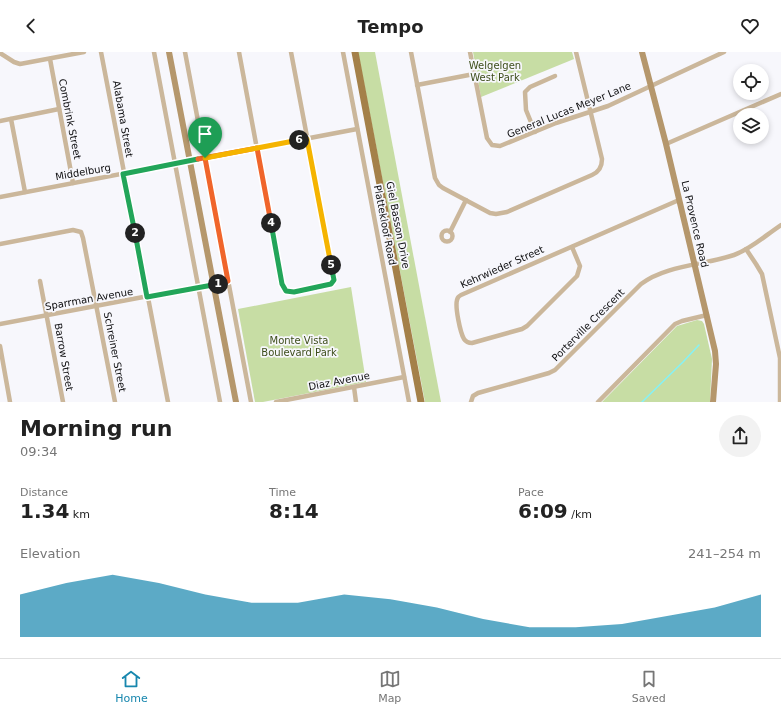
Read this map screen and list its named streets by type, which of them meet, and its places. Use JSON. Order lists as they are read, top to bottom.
{
  "streets": {
    "main road": ["Giel Basson Drive"],
    "street": [
      "General Lucas Meyer Lane",
      "Combrink Street",
      "Alabama Street",
      "Middelburg",
      "La Provence Road",
      "Plattekloof Road",
      "Kehrwieder Street",
      "Sparrman Avenue",
      "Porterville Crescent",
      "Schreiner Street",
      "Barrow Street",
      "Diaz Avenue"
    ]
  },
  "crossings": [
    ["General Lucas Meyer Lane", "La Provence Road"],
    ["Combrink Street", "Middelburg"],
    ["Alabama Street", "Middelburg"],
    ["Alabama Street", "Sparrman Avenue"],
    ["Middelburg", "Plattekloof Road"],
    ["La Provence Road", "Kehrwieder Street"],
    ["La Provence Road", "Porterville Crescent"],
    ["Plattekloof Road", "Diaz Avenue"],
    ["Sparrman Avenue", "Schreiner Street"],
    ["Sparrman Avenue", "Barrow Street"]
  ],
  "parks": ["Welgelgen West Park", "Monte Vista Boulevard Park"],
  "page": {
    "header": "Tempo",
    "pins": [
      "6",
      "4",
      "2",
      "5",
      "1"
    ],
    "heading": ["Morning run", "09:34"],
    "stats": [
      ["Distance", "1.34 km"],
      ["Time", "8:14"],
      ["Pace", "6:09 /km"]
    ],
    "chart": ["Elevation", "241–254 m"],
    "tabs": ["Home", "Map", "Saved"]
  }
}
